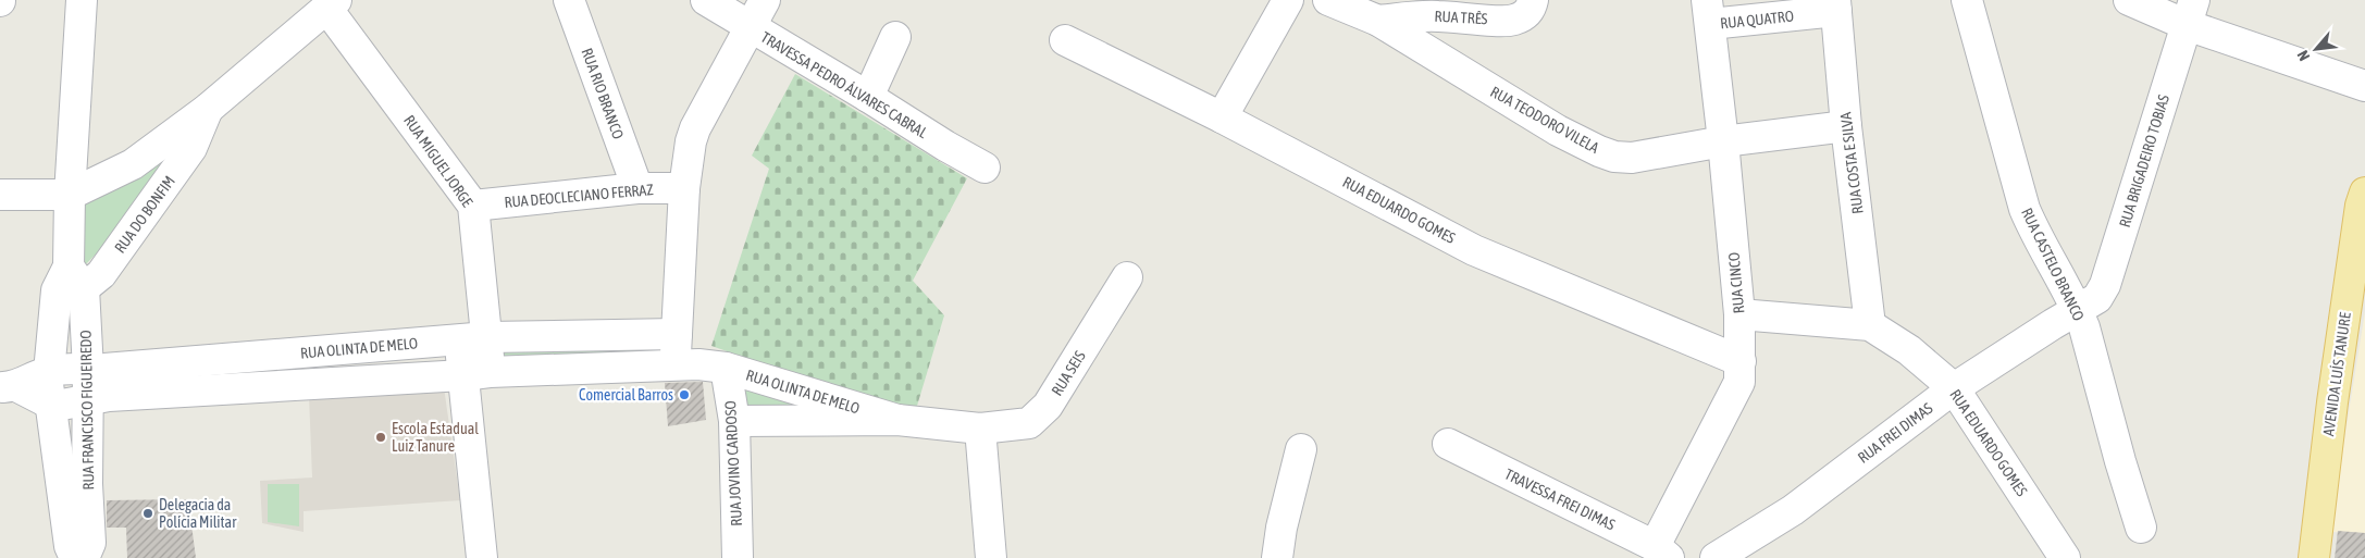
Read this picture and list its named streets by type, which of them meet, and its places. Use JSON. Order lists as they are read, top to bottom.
{
  "streets": {
    "main road": ["AVENIDA LUÍS TANURE"],
    "street": [
      "RUA TRÊS",
      "RUA QUATRO",
      "TRAVESSA PEDRO ÁLVARES CABRAL",
      "RUA RIO BRANCO",
      "RUA TEODORO VILELA",
      "RUA MIGUEL JORGE",
      "RUA BRIGADEIRO TOBIAS",
      "RUA COSTA E SILVA",
      "RUA DEOCLECIANO FERRAZ",
      "RUA EDUARDO GOMES",
      "RUA DO BONFIM",
      "RUA CASTELO BRANCO",
      "RUA CINCO",
      "RUA OLINTA DE MELO",
      "RUA SEIS",
      "RUA FRANCISCO FIGUEIREDO",
      "RUA FREI DIMAS",
      "RUA JOVINO CARDOSO",
      "TRAVESSA FREI DIMAS"
    ]
  },
  "crossings": [
    ["RUA TRÊS", "RUA TEODORO VILELA"],
    ["RUA QUATRO", "RUA COSTA E SILVA"],
    ["RUA QUATRO", "RUA CINCO"],
    ["RUA RIO BRANCO", "RUA DEOCLECIANO FERRAZ"],
    ["RUA TEODORO VILELA", "RUA COSTA E SILVA"],
    ["RUA TEODORO VILELA", "RUA CINCO"],
    ["RUA MIGUEL JORGE", "RUA DEOCLECIANO FERRAZ"],
    ["RUA MIGUEL JORGE", "RUA DO BONFIM"],
    ["RUA MIGUEL JORGE", "RUA OLINTA DE MELO"],
    ["RUA BRIGADEIRO TOBIAS", "RUA CASTELO BRANCO"],
    ["RUA BRIGADEIRO TOBIAS", "RUA FREI DIMAS"],
    ["RUA COSTA E SILVA", "RUA EDUARDO GOMES"],
    ["RUA EDUARDO GOMES", "RUA CINCO"],
    ["RUA EDUARDO GOMES", "RUA FREI DIMAS"],
    ["RUA DO BONFIM", "RUA FRANCISCO FIGUEIREDO"],
    ["RUA CASTELO BRANCO", "RUA FREI DIMAS"],
    ["RUA CINCO", "TRAVESSA FREI DIMAS"],
    ["RUA OLINTA DE MELO", "RUA SEIS"],
    ["RUA OLINTA DE MELO", "RUA FRANCISCO FIGUEIREDO"],
    ["RUA OLINTA DE MELO", "RUA JOVINO CARDOSO"]
  ],
  "places": ["Comercial Barros", "Escola Estadual Luiz Tanure", "Delegacia da Polícia Militar"],
  "north": "bottom left"
}
